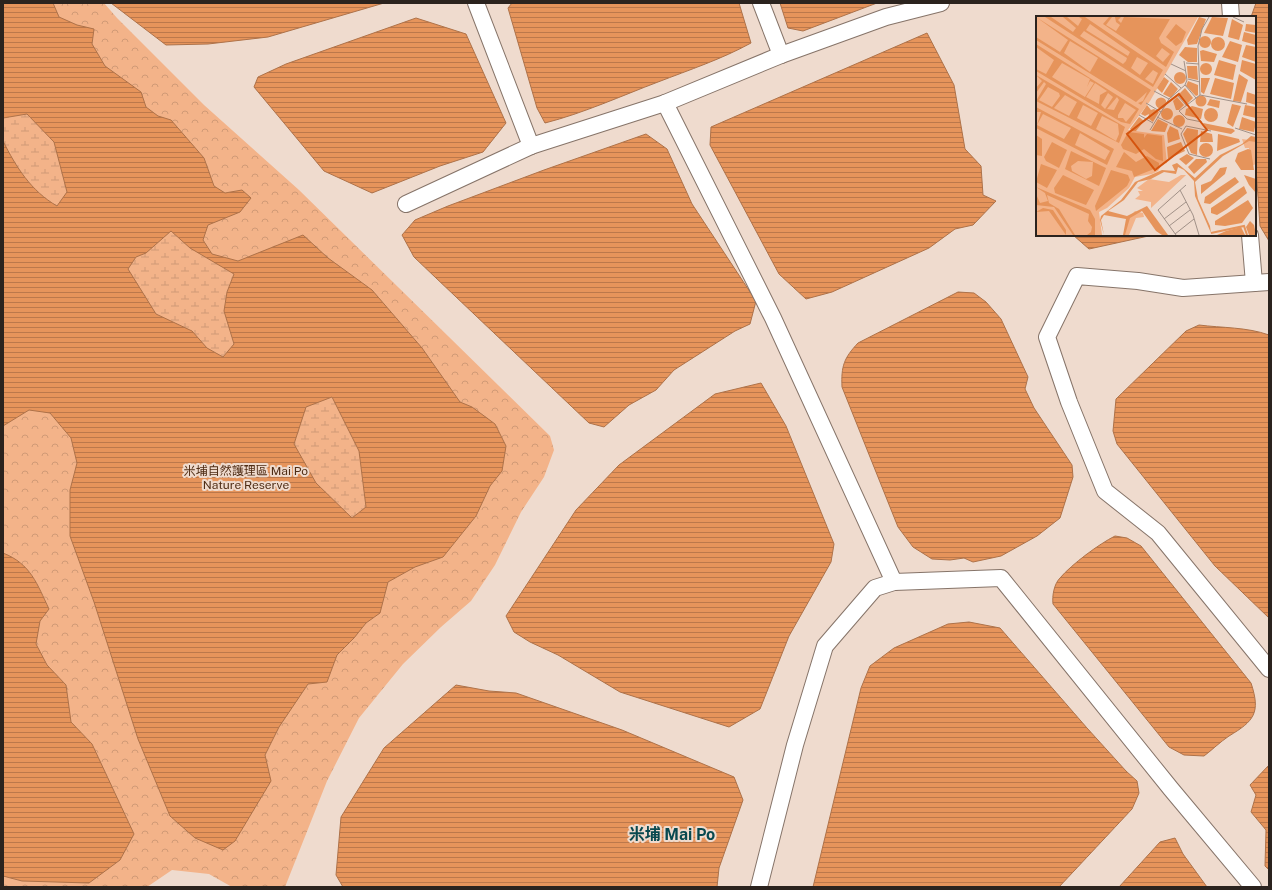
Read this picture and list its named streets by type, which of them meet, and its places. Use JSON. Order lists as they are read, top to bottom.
{
  "districts": ["米埔 Mai Po"],
  "parks": ["米埔自然護理區 Mai Po Nature Reserve"]
}
